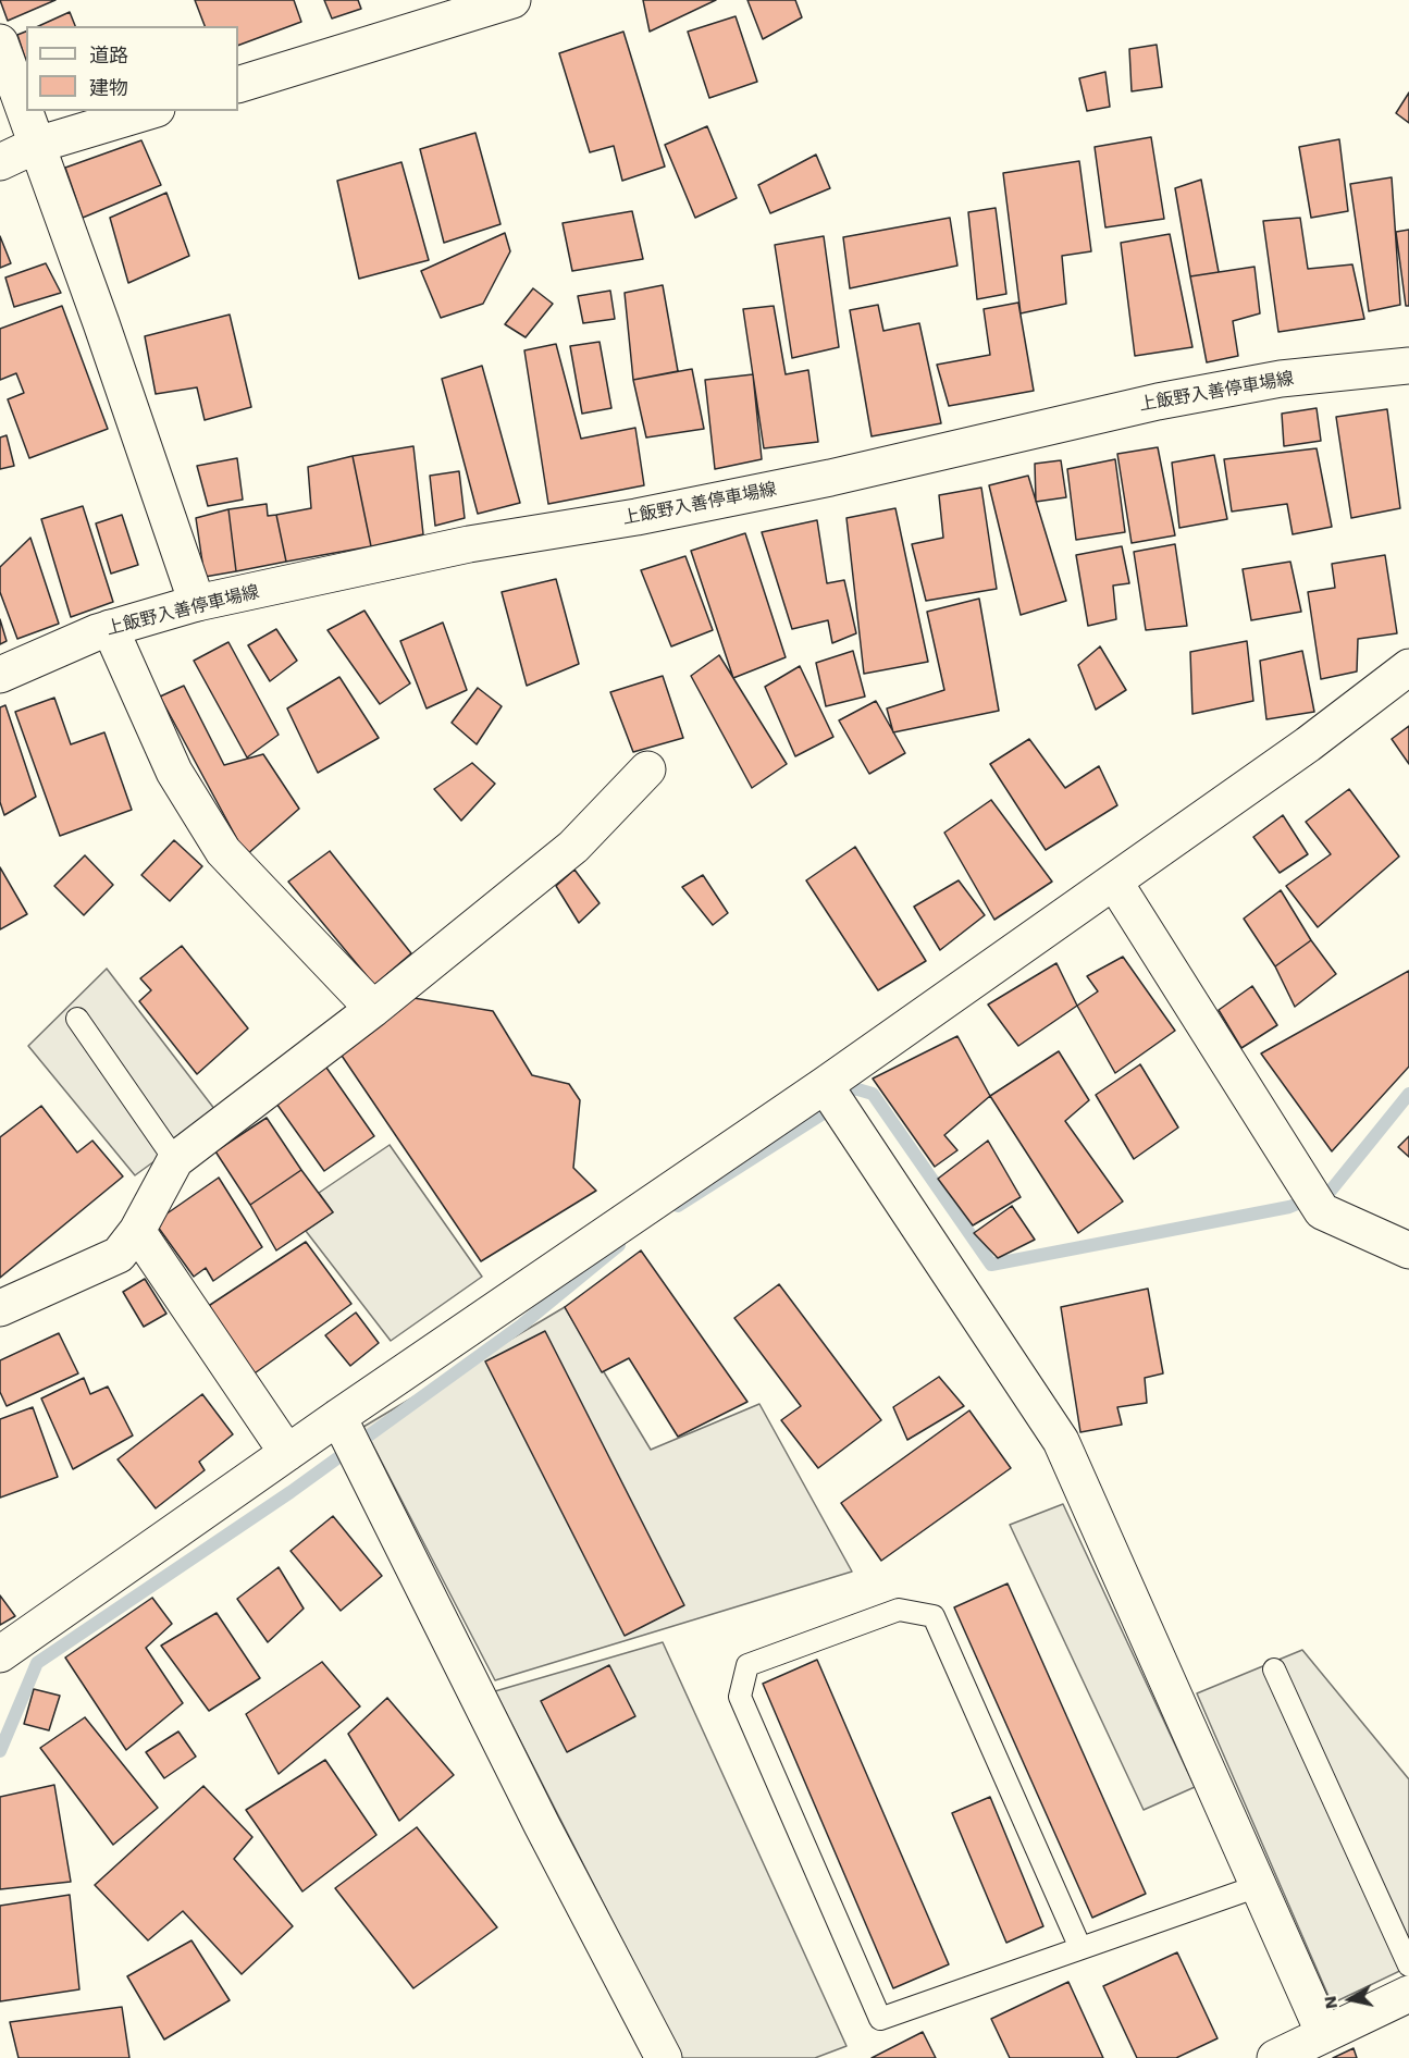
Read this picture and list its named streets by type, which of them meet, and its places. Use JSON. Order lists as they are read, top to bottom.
{
  "streets": {
    "street": ["上飯野入善停車場線"]
  },
  "legend": ["道路", "建物"],
  "north": "left"
}
